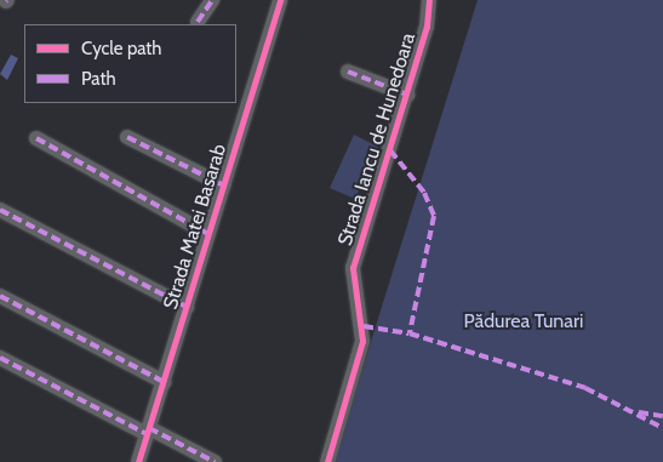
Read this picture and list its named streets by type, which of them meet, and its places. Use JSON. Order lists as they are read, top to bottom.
{
  "streets": {
    "street": ["Strada Iancu de Hunedoara", "Strada Matei Basarab"]
  },
  "parks": ["Pădurea Tunari"],
  "legend": ["Cycle path", "Path"]
}
